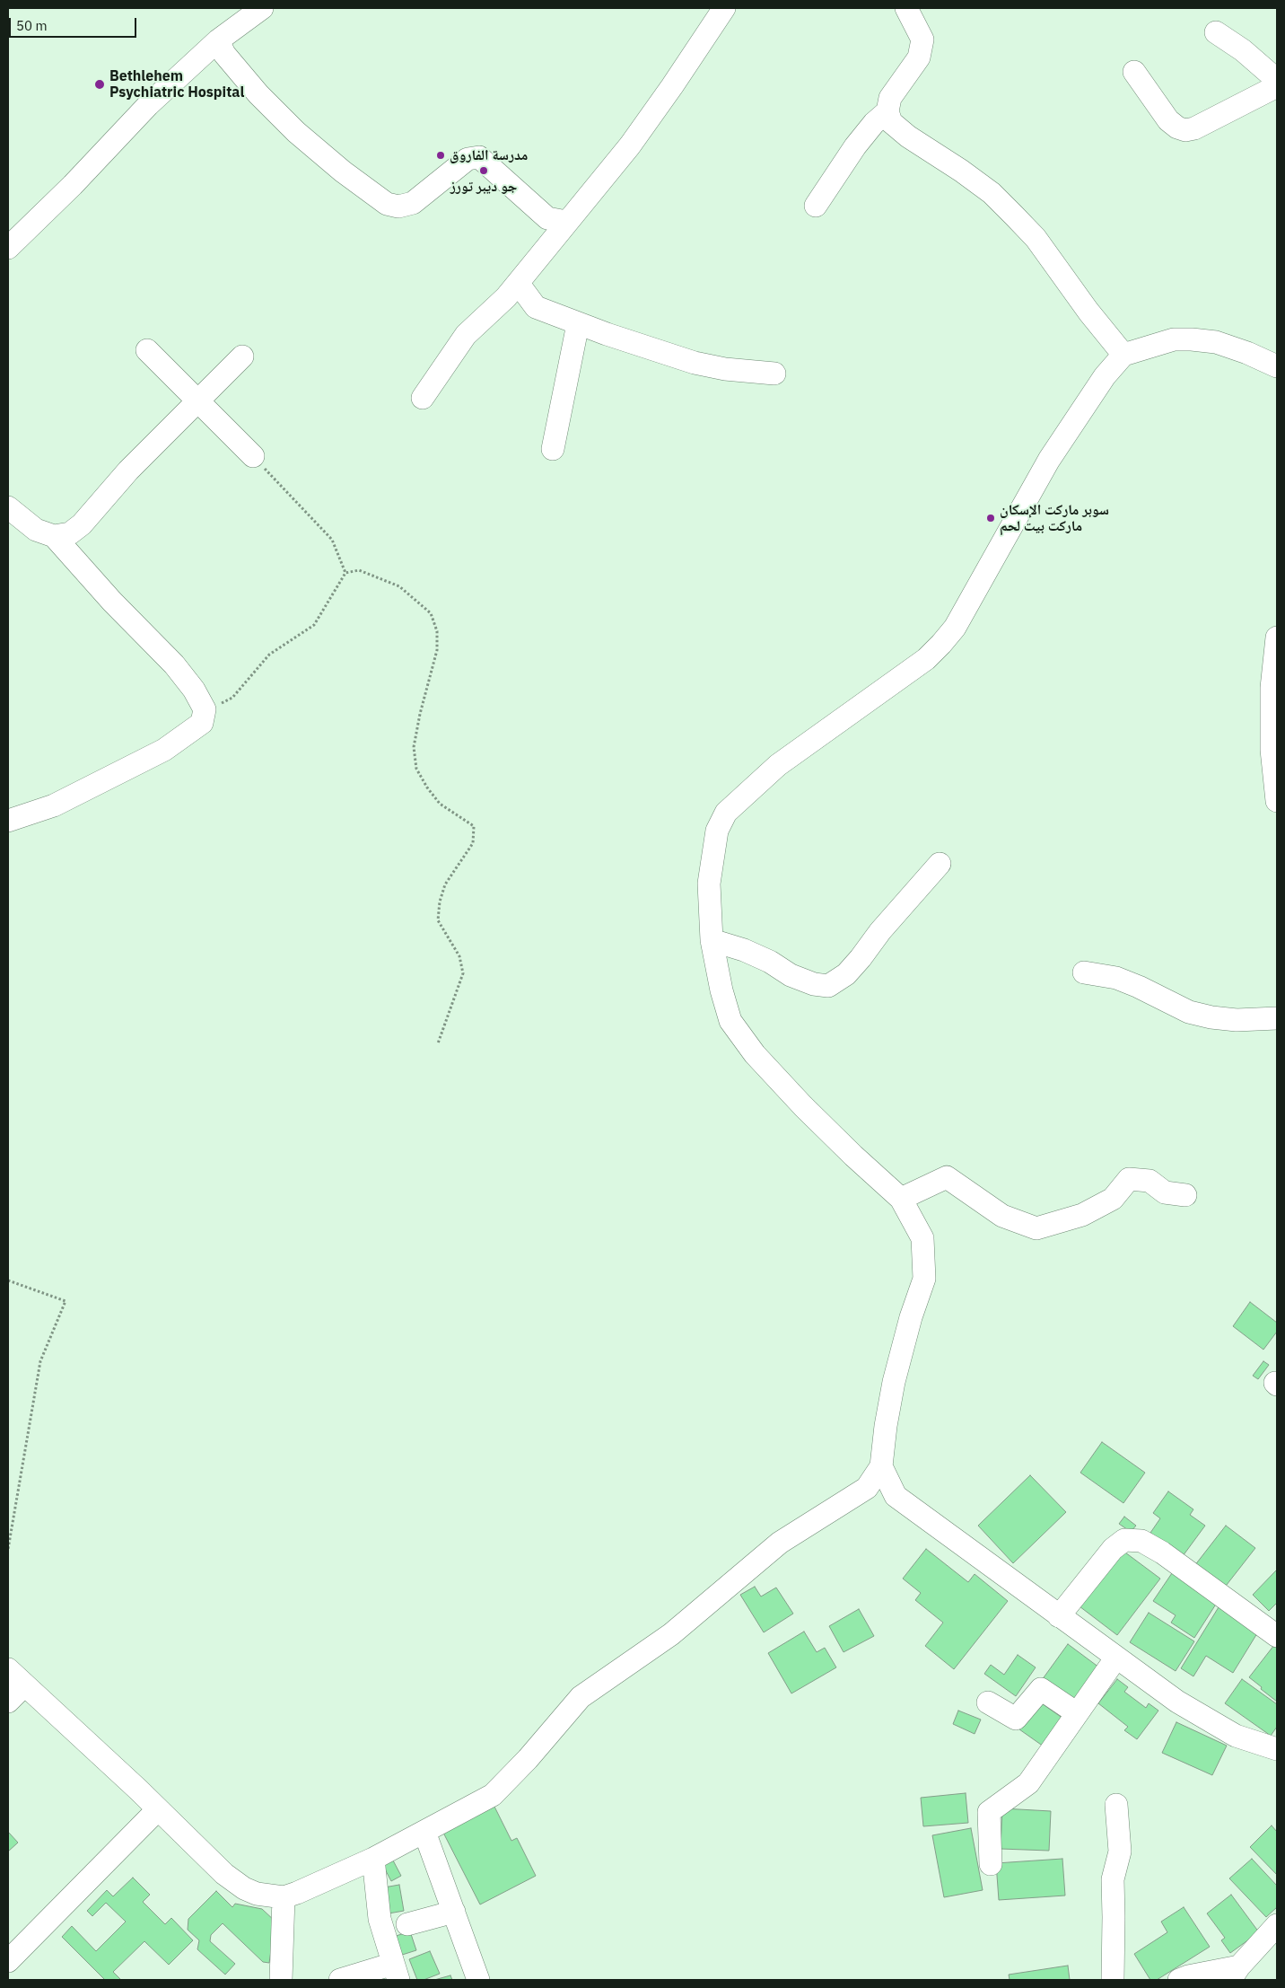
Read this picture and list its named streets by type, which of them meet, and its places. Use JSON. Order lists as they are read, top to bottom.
{
  "places": [
    "Bethlehem Psychiatric Hospital",
    "مدرسة الفاروق",
    "جو ديبر تورز",
    "سوبر ماركت الإسكان ماركت بيت لحم"
  ],
  "scale_bar": "50 m"
}
